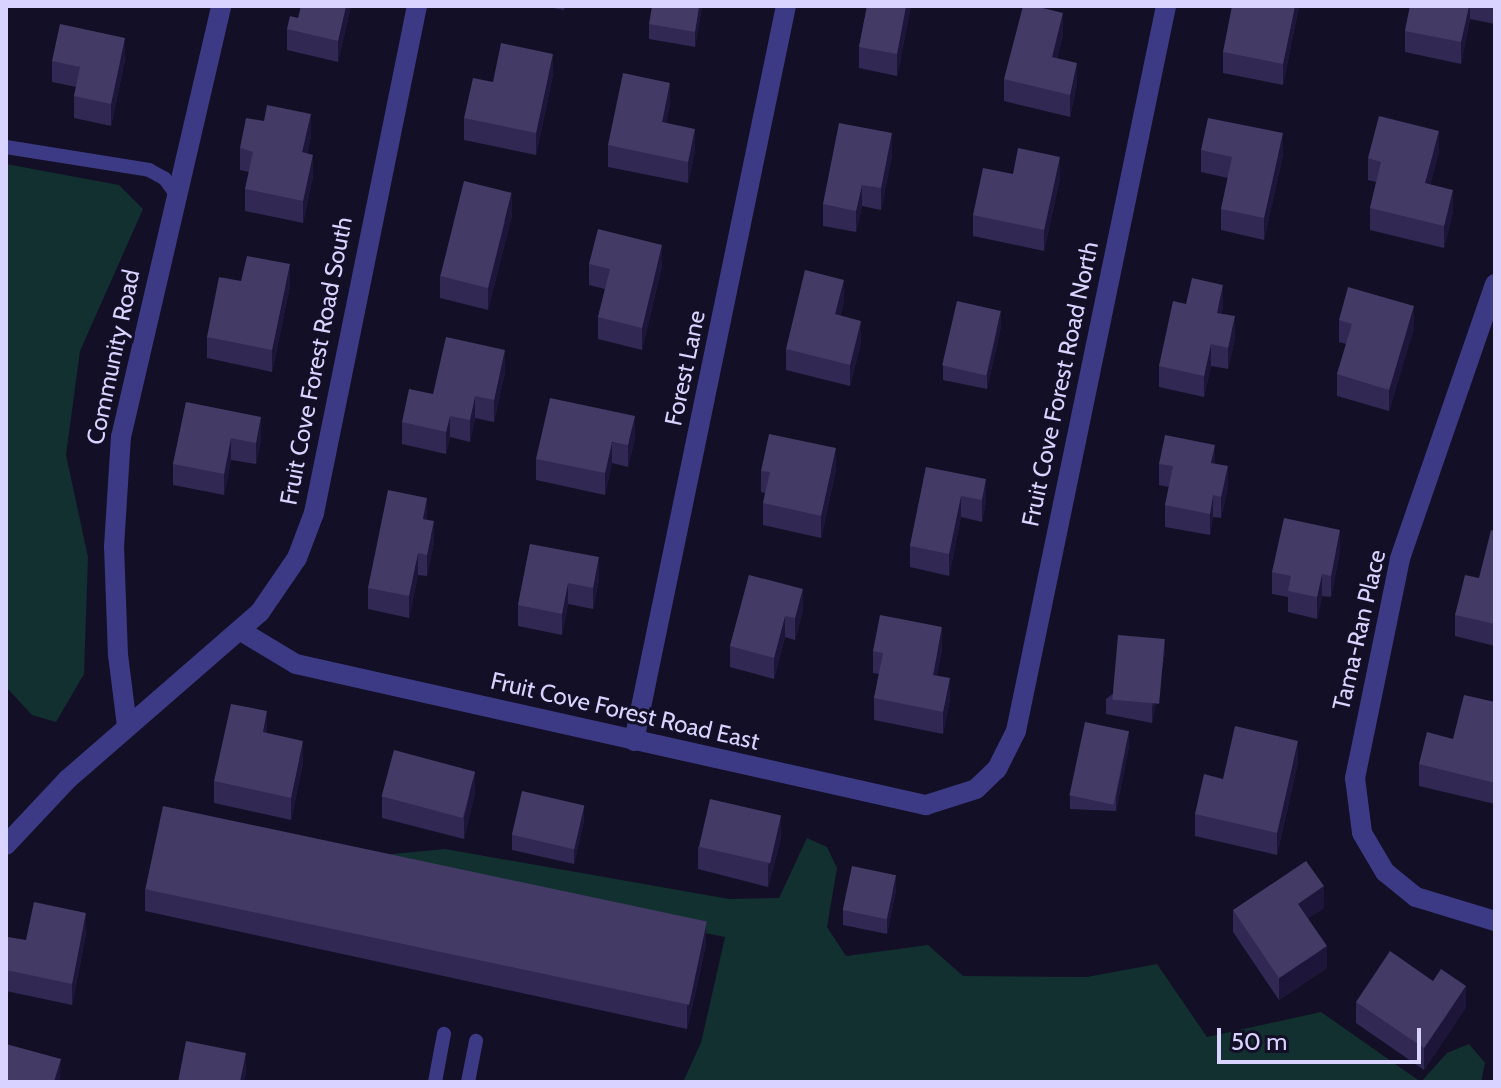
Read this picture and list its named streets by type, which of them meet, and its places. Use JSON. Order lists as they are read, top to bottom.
{
  "streets": {
    "street": [
      "Community Road",
      "Fruit Cove Forest Road South",
      "Forest Lane",
      "Fruit Cove Forest Road North",
      "Tama-Ran Place",
      "Fruit Cove Forest Road East"
    ]
  },
  "crossings": [
    ["Community Road", "Fruit Cove Forest Road South"],
    ["Fruit Cove Forest Road South", "Fruit Cove Forest Road East"],
    ["Forest Lane", "Fruit Cove Forest Road East"],
    ["Fruit Cove Forest Road North", "Fruit Cove Forest Road East"]
  ],
  "scale_bar": "50 m"
}
